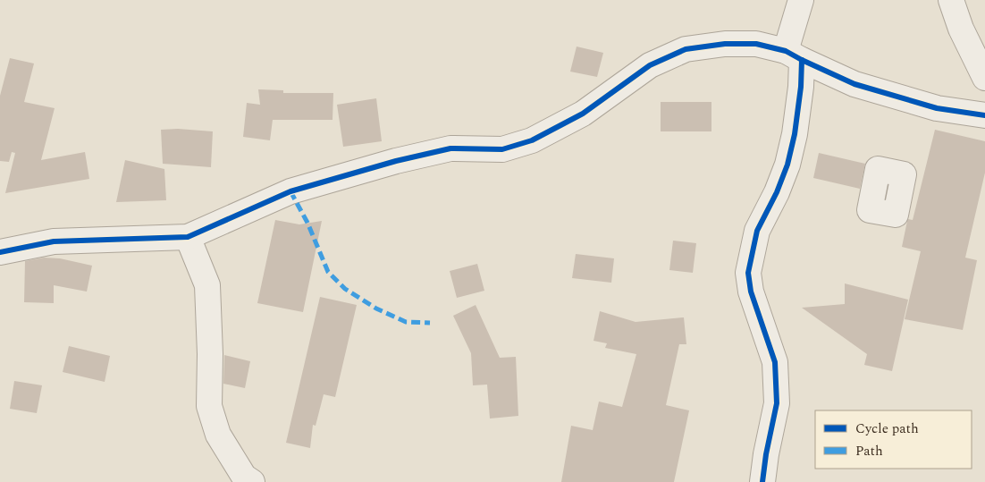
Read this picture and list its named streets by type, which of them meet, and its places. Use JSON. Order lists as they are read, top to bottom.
{
  "legend": ["Cycle path", "Path"]
}
